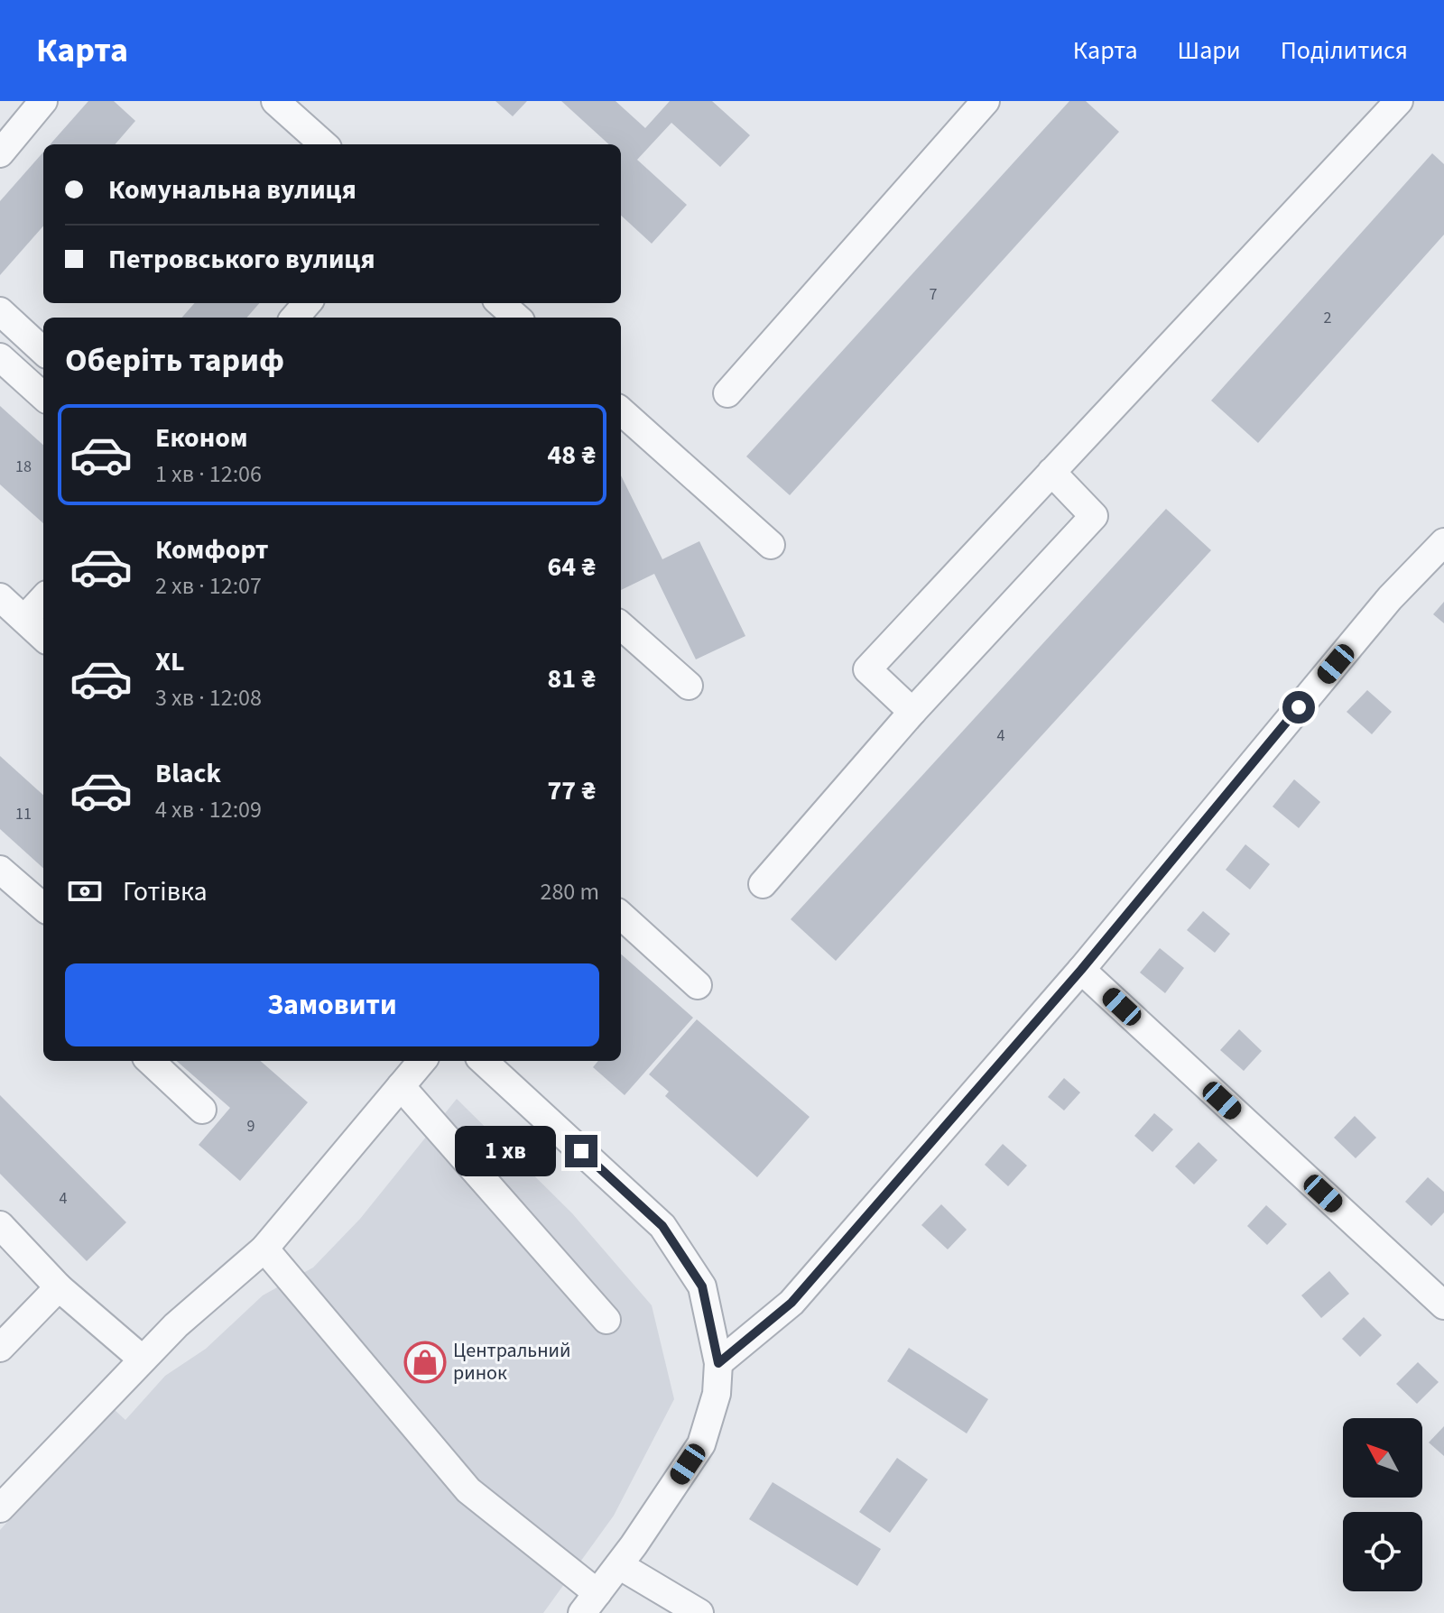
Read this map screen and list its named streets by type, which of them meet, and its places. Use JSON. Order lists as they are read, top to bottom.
{
  "places": {
    "shop": ["Центральний ринок"]
  },
  "house_numbers": [
    "7",
    "2",
    "18",
    "4",
    "11",
    "9",
    "4"
  ],
  "north": "top left",
  "page": {
    "header": "Карта",
    "nav": ["Карта", "Шари", "Поділитися"],
    "banner": ["Комунальна вулиця", "Петровського вулиця"],
    "heading": "Оберіть тариф",
    "list": [
      {
        "name": "Економ",
        "note": "1 хв · 12:06",
        "value": "48 ₴"
      },
      {
        "name": "Комфорт",
        "note": "2 хв · 12:07",
        "value": "64 ₴"
      },
      {
        "name": "XL",
        "note": "3 хв · 12:08",
        "value": "81 ₴"
      },
      {
        "name": "Black",
        "note": "4 хв · 12:09",
        "value": "77 ₴"
      }
    ],
    "pay": ["Готівка", "280 m"],
    "buttons": "Замовити",
    "bubble": "1 хв"
  }
}
